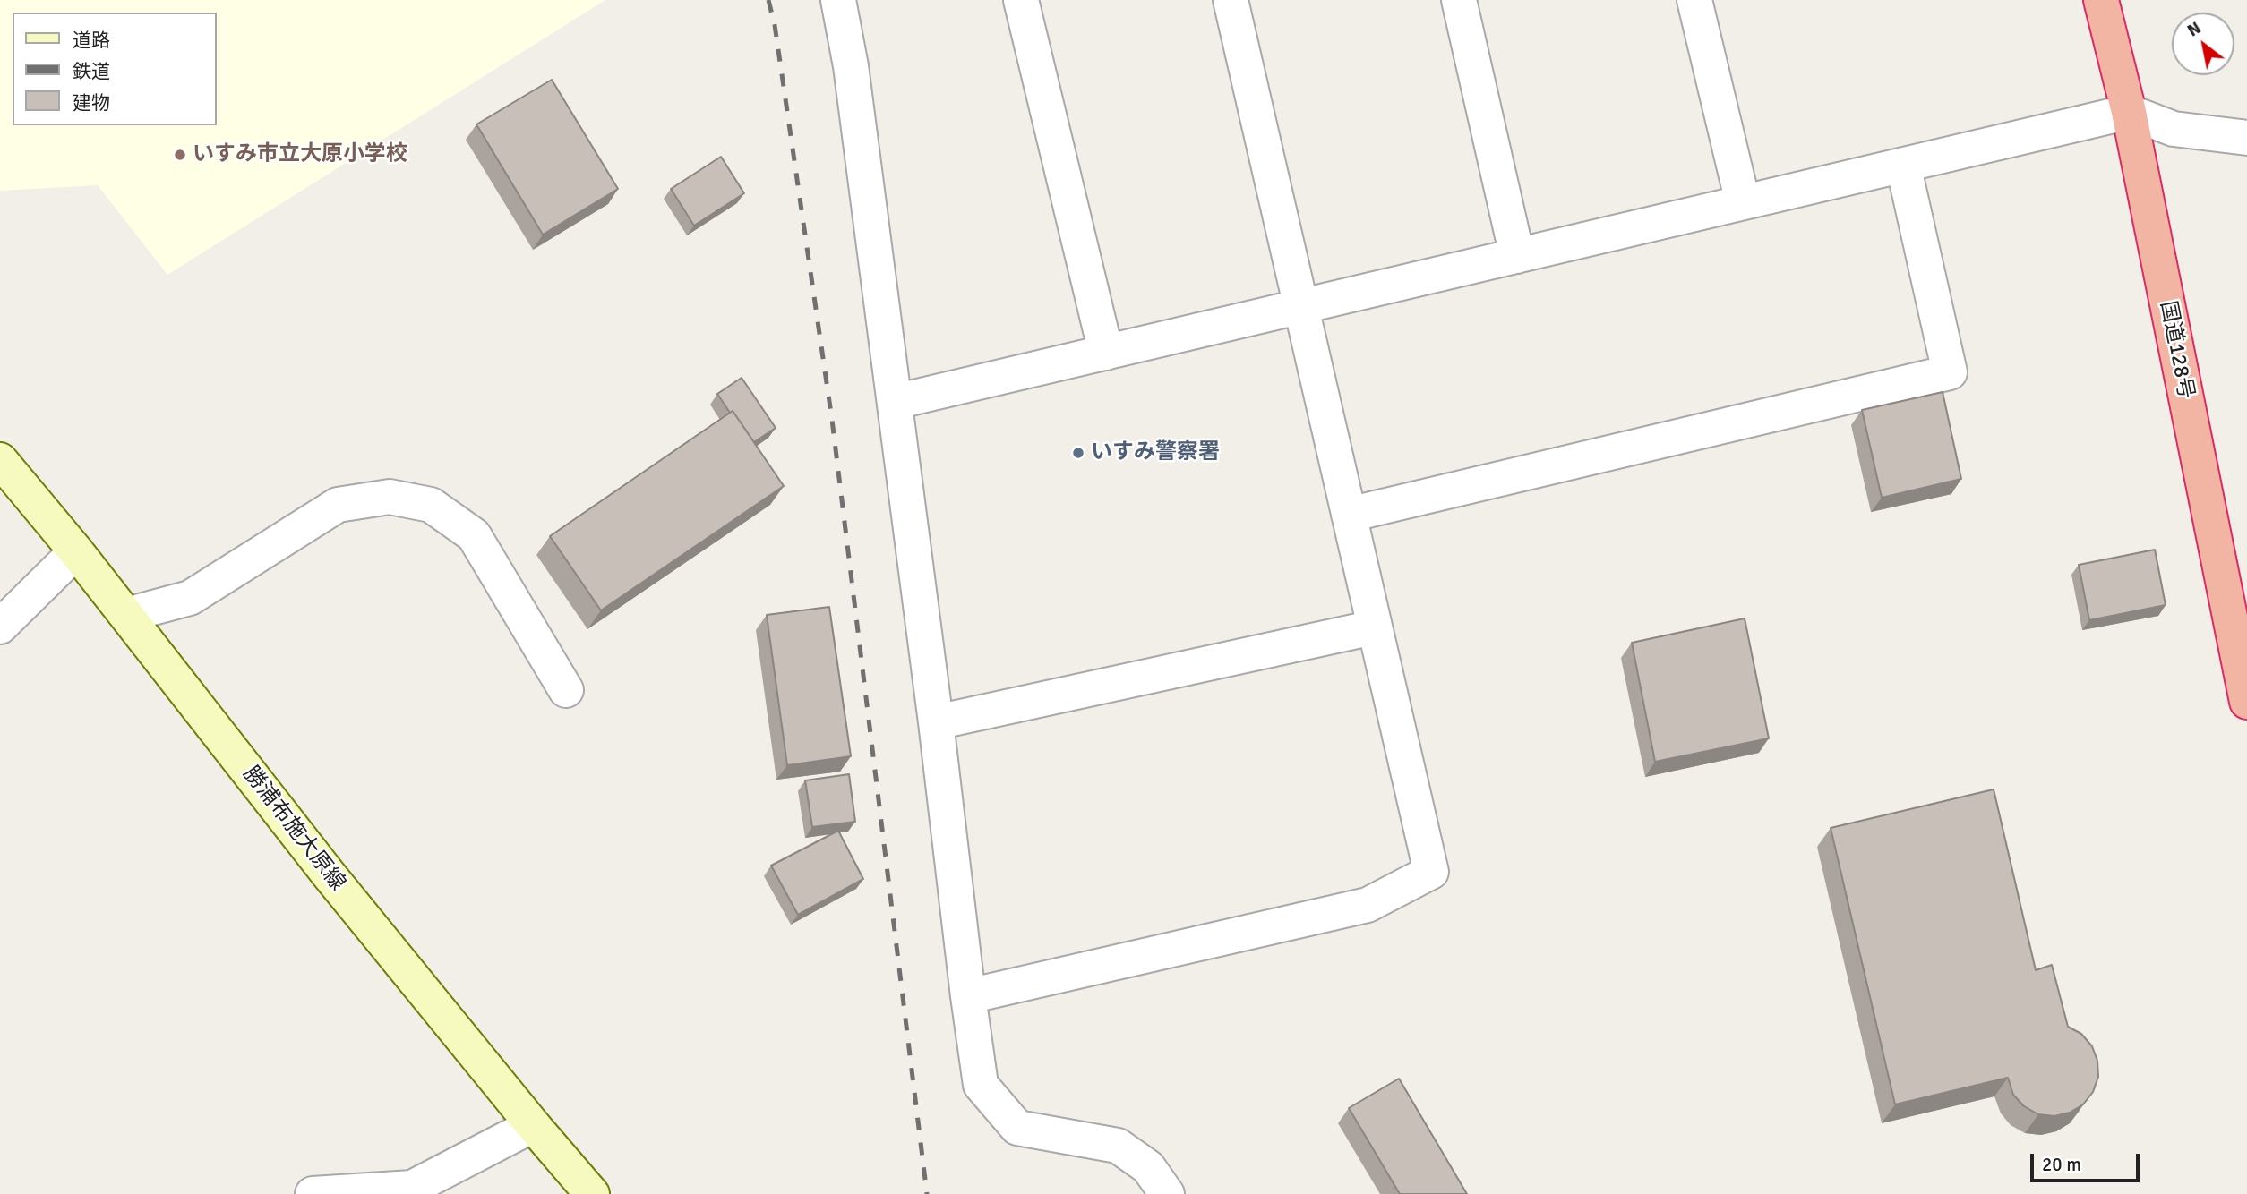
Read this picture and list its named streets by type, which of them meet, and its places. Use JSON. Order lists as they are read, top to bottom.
{
  "streets": {
    "highway": ["国道128号"],
    "main road": ["勝浦布施大原線"]
  },
  "places": ["いすみ市立大原小学校", "いすみ警察署"],
  "legend": ["道路", "鉄道", "建物"],
  "scale_bar": "20 m",
  "north": "top left"
}
